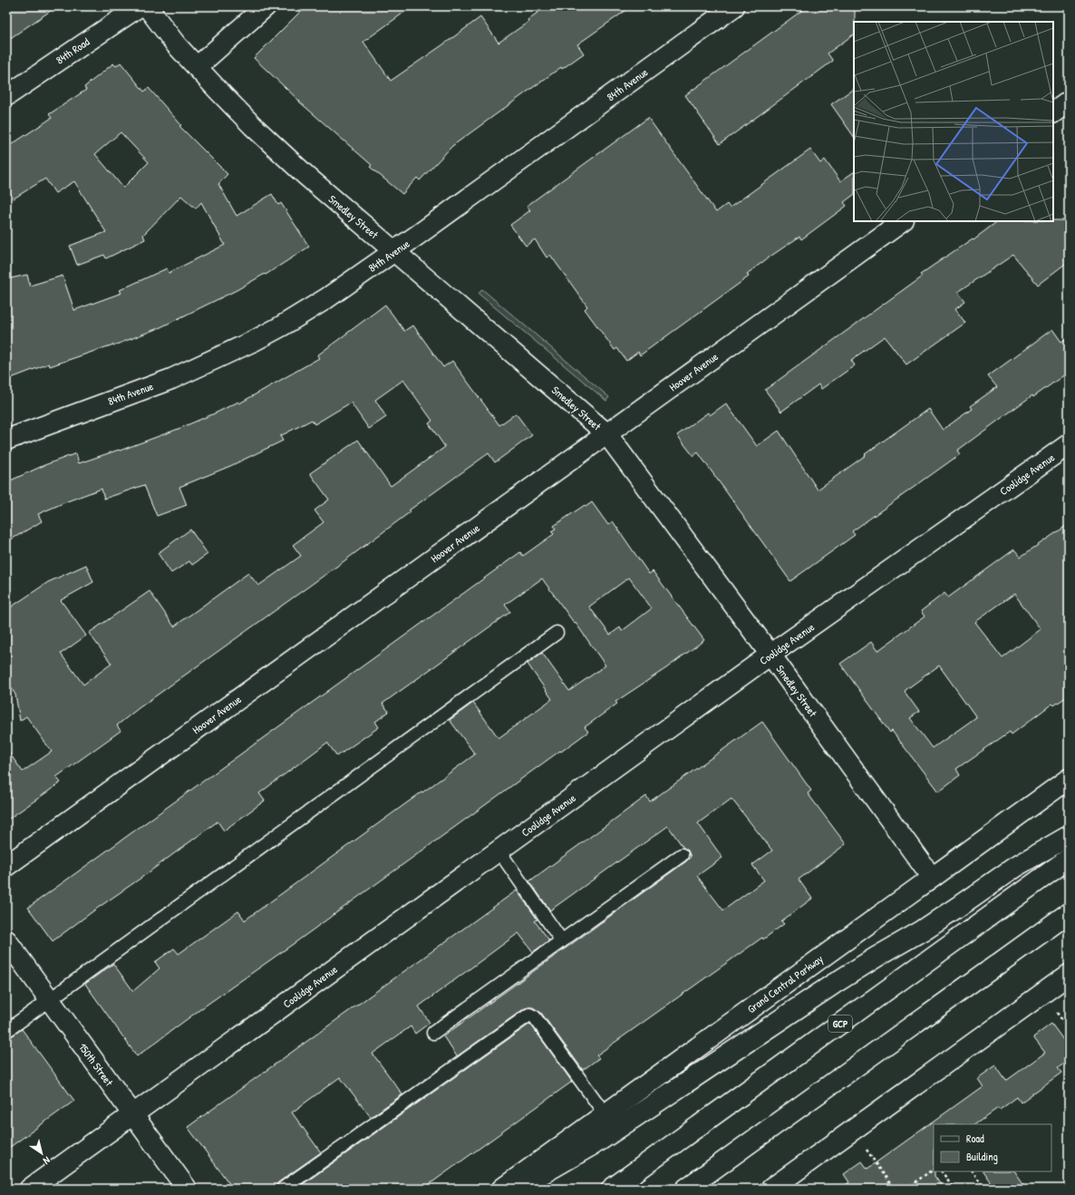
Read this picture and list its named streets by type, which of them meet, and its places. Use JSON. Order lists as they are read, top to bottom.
{
  "streets": {
    "main road": [
      "84th Road",
      "84th Avenue",
      "Smedley Street",
      "Hoover Avenue",
      "Coolidge Avenue",
      "Grand Central Parkway",
      "GCP",
      "150th Street"
    ]
  },
  "crossings": [
    ["84th Avenue", "Smedley Street"],
    ["Smedley Street", "Hoover Avenue"],
    ["Smedley Street", "Coolidge Avenue"],
    ["Smedley Street", "Grand Central Parkway"],
    ["Coolidge Avenue", "150th Street"]
  ],
  "legend": ["Road", "Building"],
  "north": "bottom right"
}
